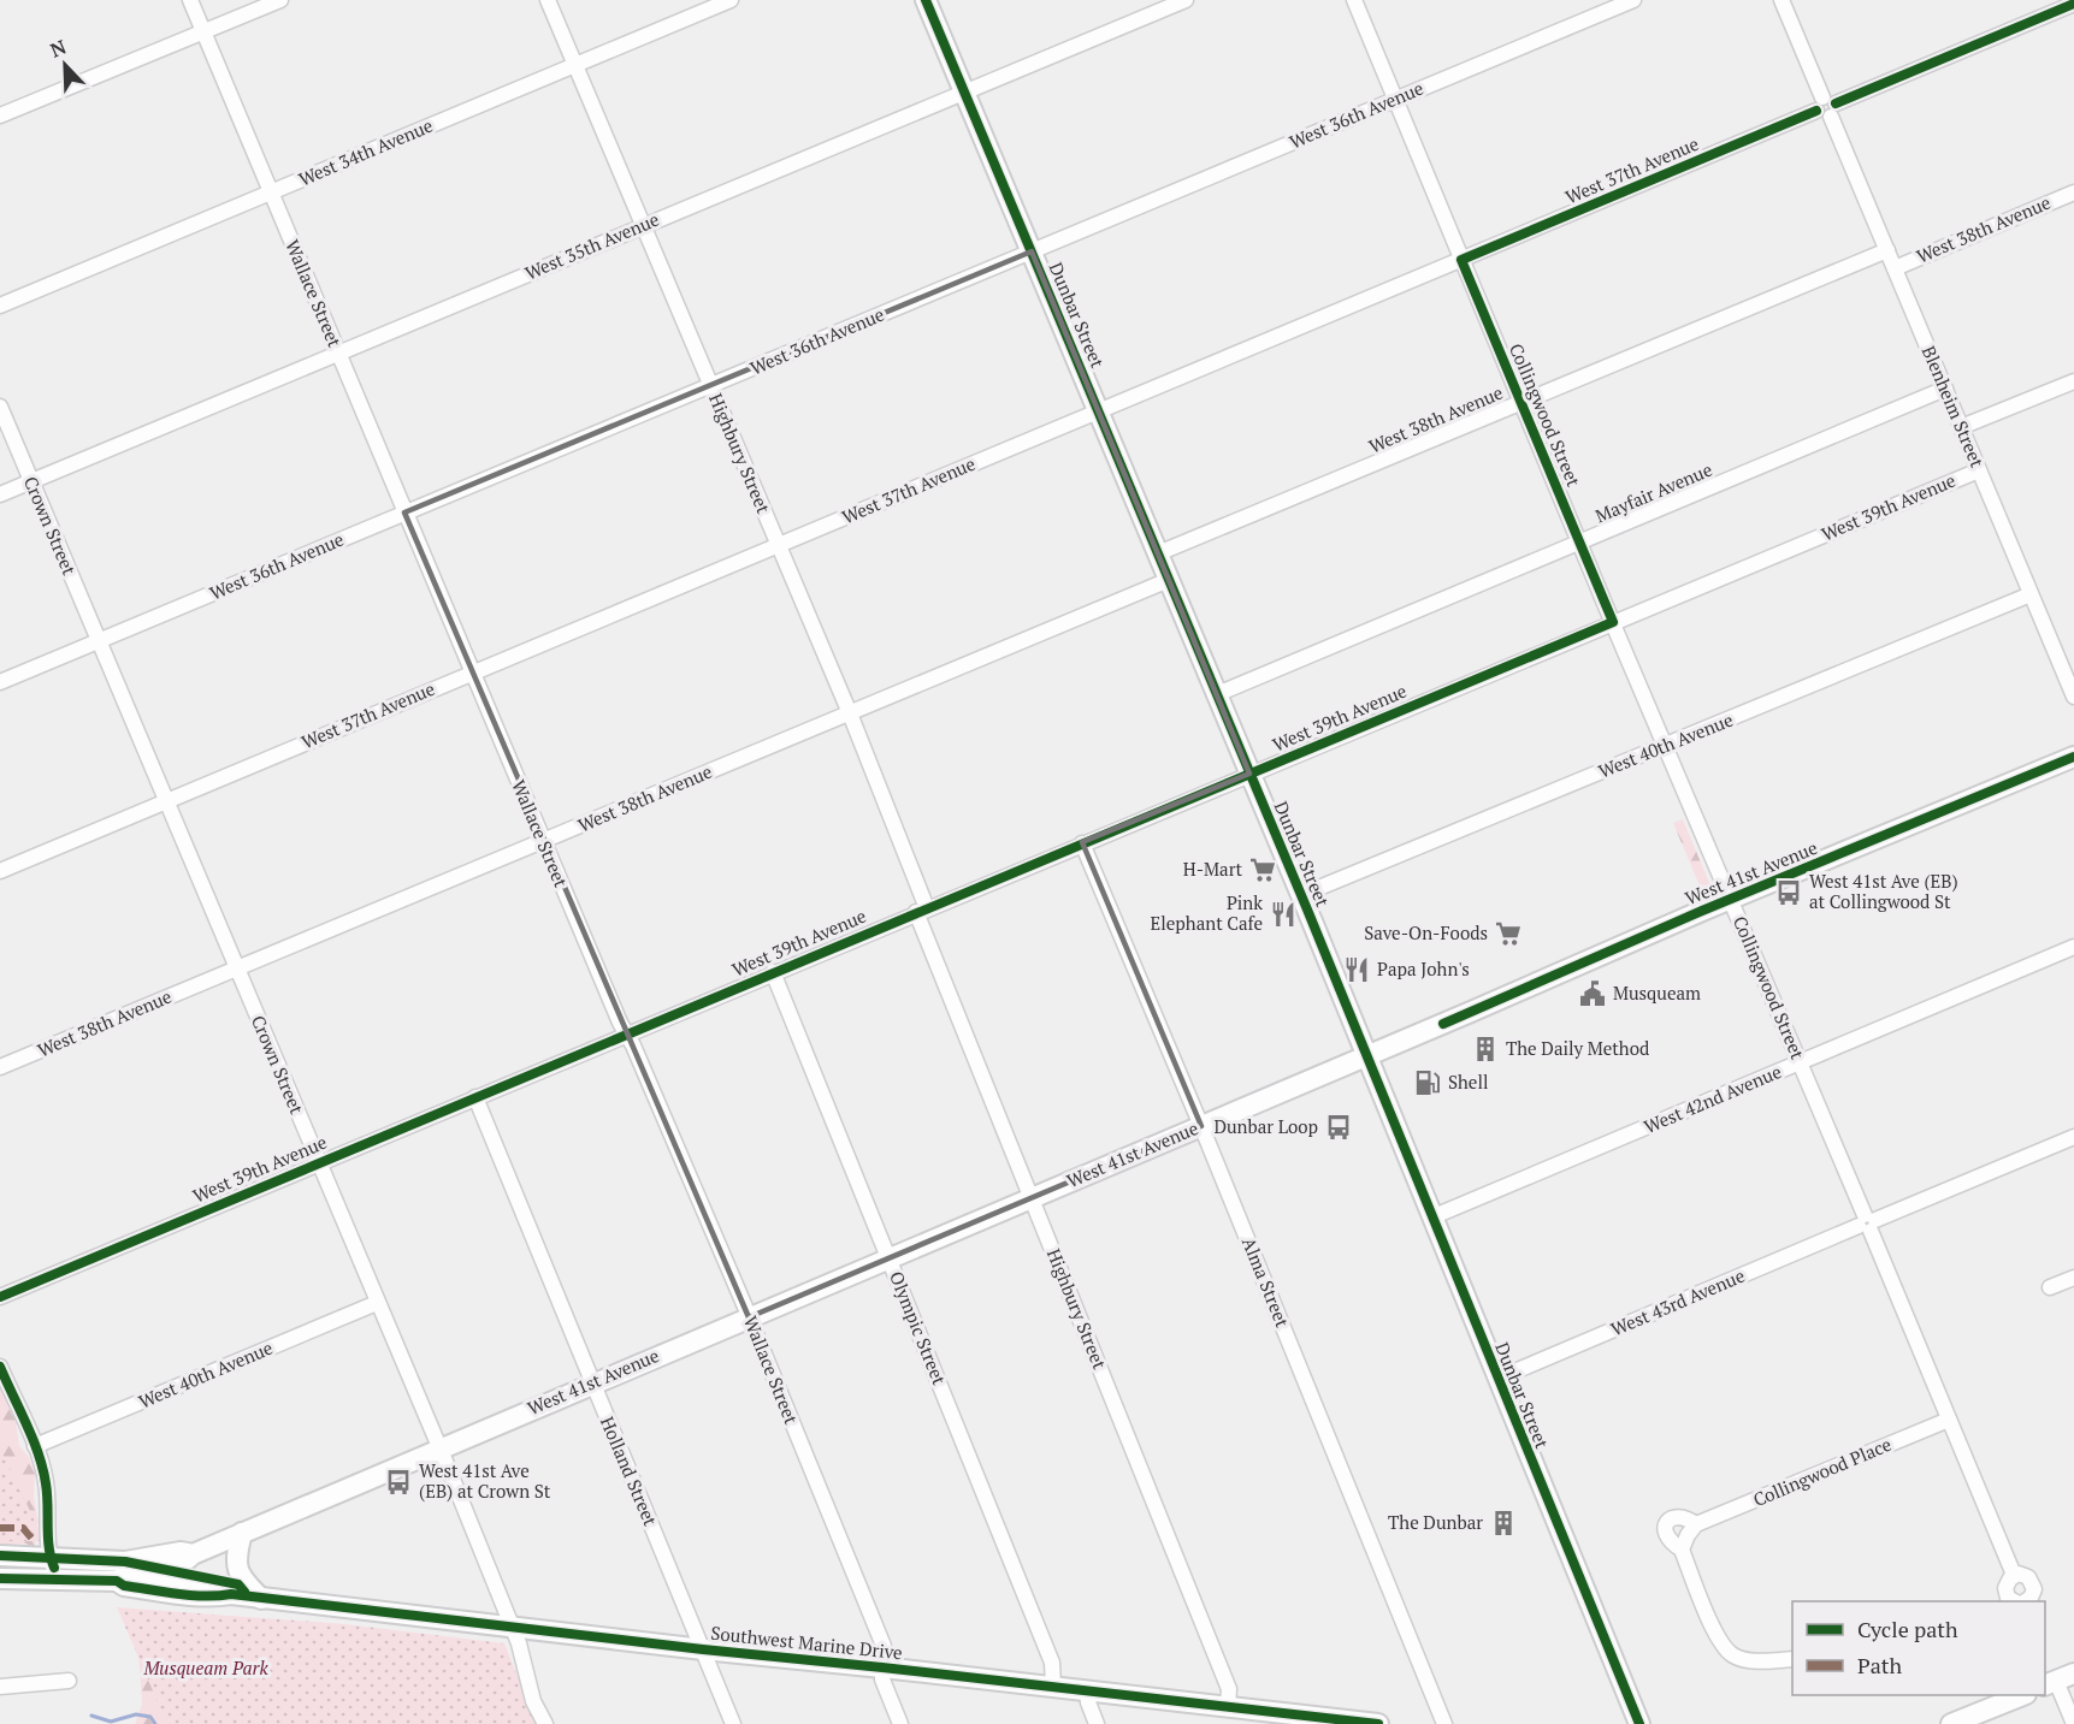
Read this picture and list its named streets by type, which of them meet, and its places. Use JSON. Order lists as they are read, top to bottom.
{
  "streets": {
    "main road": ["Dunbar Street", "West 41st Avenue", "Southwest Marine Drive"],
    "street": [
      "West 36th Avenue",
      "West 34th Avenue",
      "West 37th Avenue",
      "West 38th Avenue",
      "West 35th Avenue",
      "Wallace Street",
      "Blenheim Street",
      "Collingwood Street",
      "Highbury Street",
      "Mayfair Avenue",
      "West 39th Avenue",
      "Crown Street",
      "West 40th Avenue",
      "West 42nd Avenue",
      "Alma Street",
      "West 43rd Avenue",
      "Olympic Street",
      "Holland Street",
      "Collingwood Place"
    ]
  },
  "crossings": [
    ["West 36th Avenue", "Wallace Street"],
    ["West 36th Avenue", "Dunbar Street"],
    ["West 36th Avenue", "Collingwood Street"],
    ["West 36th Avenue", "Highbury Street"],
    ["West 36th Avenue", "Crown Street"],
    ["West 34th Avenue", "Wallace Street"],
    ["West 34th Avenue", "Highbury Street"],
    ["West 37th Avenue", "Wallace Street"],
    ["West 37th Avenue", "Dunbar Street"],
    ["West 37th Avenue", "Blenheim Street"],
    ["West 37th Avenue", "Collingwood Street"],
    ["West 37th Avenue", "Highbury Street"],
    ["West 37th Avenue", "Crown Street"],
    ["West 38th Avenue", "Wallace Street"],
    ["West 38th Avenue", "Dunbar Street"],
    ["West 38th Avenue", "Blenheim Street"],
    ["West 38th Avenue", "Collingwood Street"],
    ["West 38th Avenue", "Highbury Street"],
    ["West 38th Avenue", "Crown Street"],
    ["West 35th Avenue", "Wallace Street"],
    ["West 35th Avenue", "Dunbar Street"],
    ["West 35th Avenue", "Highbury Street"],
    ["West 35th Avenue", "Crown Street"],
    ["Wallace Street", "West 39th Avenue"],
    ["Wallace Street", "West 41st Avenue"],
    ["Wallace Street", "Southwest Marine Drive"],
    ["Dunbar Street", "Mayfair Avenue"],
    ["Dunbar Street", "West 39th Avenue"],
    ["Dunbar Street", "West 40th Avenue"],
    ["Dunbar Street", "West 41st Avenue"],
    ["Dunbar Street", "West 42nd Avenue"],
    ["Dunbar Street", "West 43rd Avenue"],
    ["Blenheim Street", "Mayfair Avenue"],
    ["Blenheim Street", "West 39th Avenue"],
    ["Blenheim Street", "West 40th Avenue"],
    ["Collingwood Street", "Mayfair Avenue"],
    ["Collingwood Street", "West 39th Avenue"],
    ["Collingwood Street", "West 40th Avenue"],
    ["Collingwood Street", "West 41st Avenue"],
    ["Collingwood Street", "West 42nd Avenue"],
    ["Collingwood Street", "West 43rd Avenue"],
    ["Collingwood Street", "Collingwood Place"],
    ["Highbury Street", "West 39th Avenue"],
    ["Highbury Street", "West 41st Avenue"],
    ["Highbury Street", "Southwest Marine Drive"],
    ["West 39th Avenue", "Crown Street"],
    ["West 39th Avenue", "Alma Street"],
    ["West 39th Avenue", "Olympic Street"],
    ["West 39th Avenue", "Holland Street"],
    ["Crown Street", "West 40th Avenue"],
    ["Crown Street", "West 41st Avenue"],
    ["Crown Street", "Southwest Marine Drive"],
    ["West 41st Avenue", "Alma Street"],
    ["West 41st Avenue", "Olympic Street"],
    ["West 41st Avenue", "Holland Street"],
    ["West 41st Avenue", "Southwest Marine Drive"],
    ["Olympic Street", "Southwest Marine Drive"],
    ["Holland Street", "Southwest Marine Drive"]
  ],
  "parks": ["Musqueam Park"],
  "places": {
    "supermarket": ["H-Mart", "Save-On-Foods"],
    "bus stop": ["West 41st Ave (EB) at Collingwood St", "Dunbar Loop", "West 41st Ave (EB) at Crown St"],
    "restaurant": ["Pink Elephant Cafe", "Papa John's"],
    "public building": ["Musqueam"],
    "building": ["The Daily Method", "The Dunbar"],
    "fuel station": ["Shell"]
  },
  "legend": ["Cycle path", "Path"],
  "north": "top left"
}
